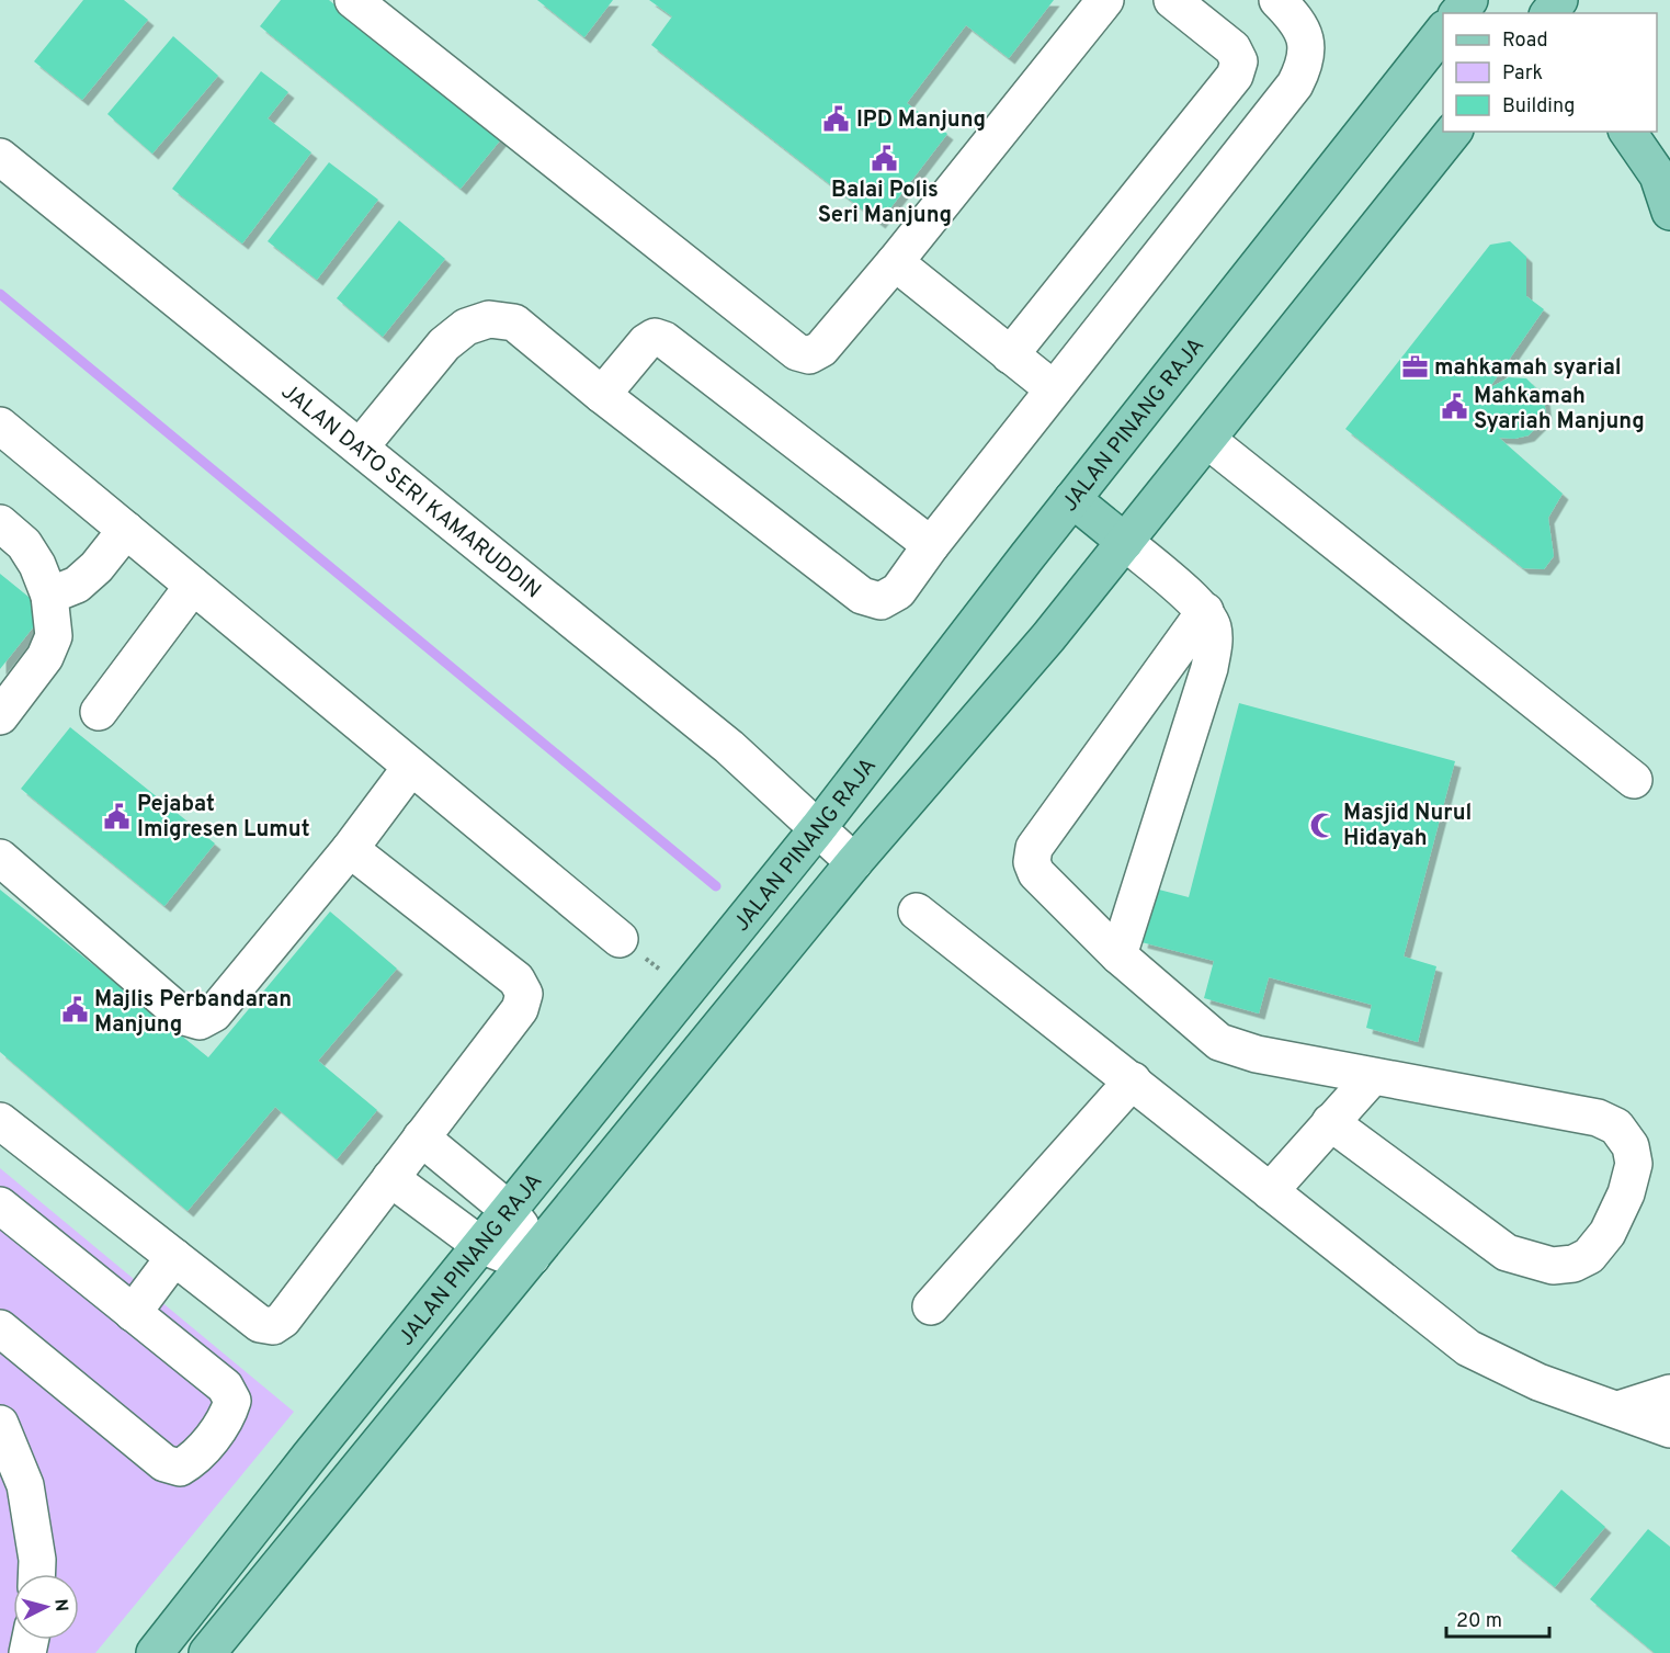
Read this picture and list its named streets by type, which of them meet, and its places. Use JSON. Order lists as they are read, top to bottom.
{
  "streets": {
    "main road": ["JALAN PINANG RAJA"],
    "street": ["JALAN DATO SERI KAMARUDDIN"]
  },
  "crossings": [
    ["JALAN PINANG RAJA", "JALAN DATO SERI KAMARUDDIN"]
  ],
  "places": {
    "public building": [
      "IPD Manjung",
      "Balai Polis Seri Manjung",
      "Mahkamah Syariah Manjung",
      "Pejabat Imigresen Lumut",
      "Majlis Perbandaran Manjung"
    ],
    "office": ["mahkamah syarial"],
    "mosque": ["Masjid Nurul Hidayah"]
  },
  "legend": ["Road", "Park", "Building"],
  "scale_bar": "20 m",
  "north": "right"
}
